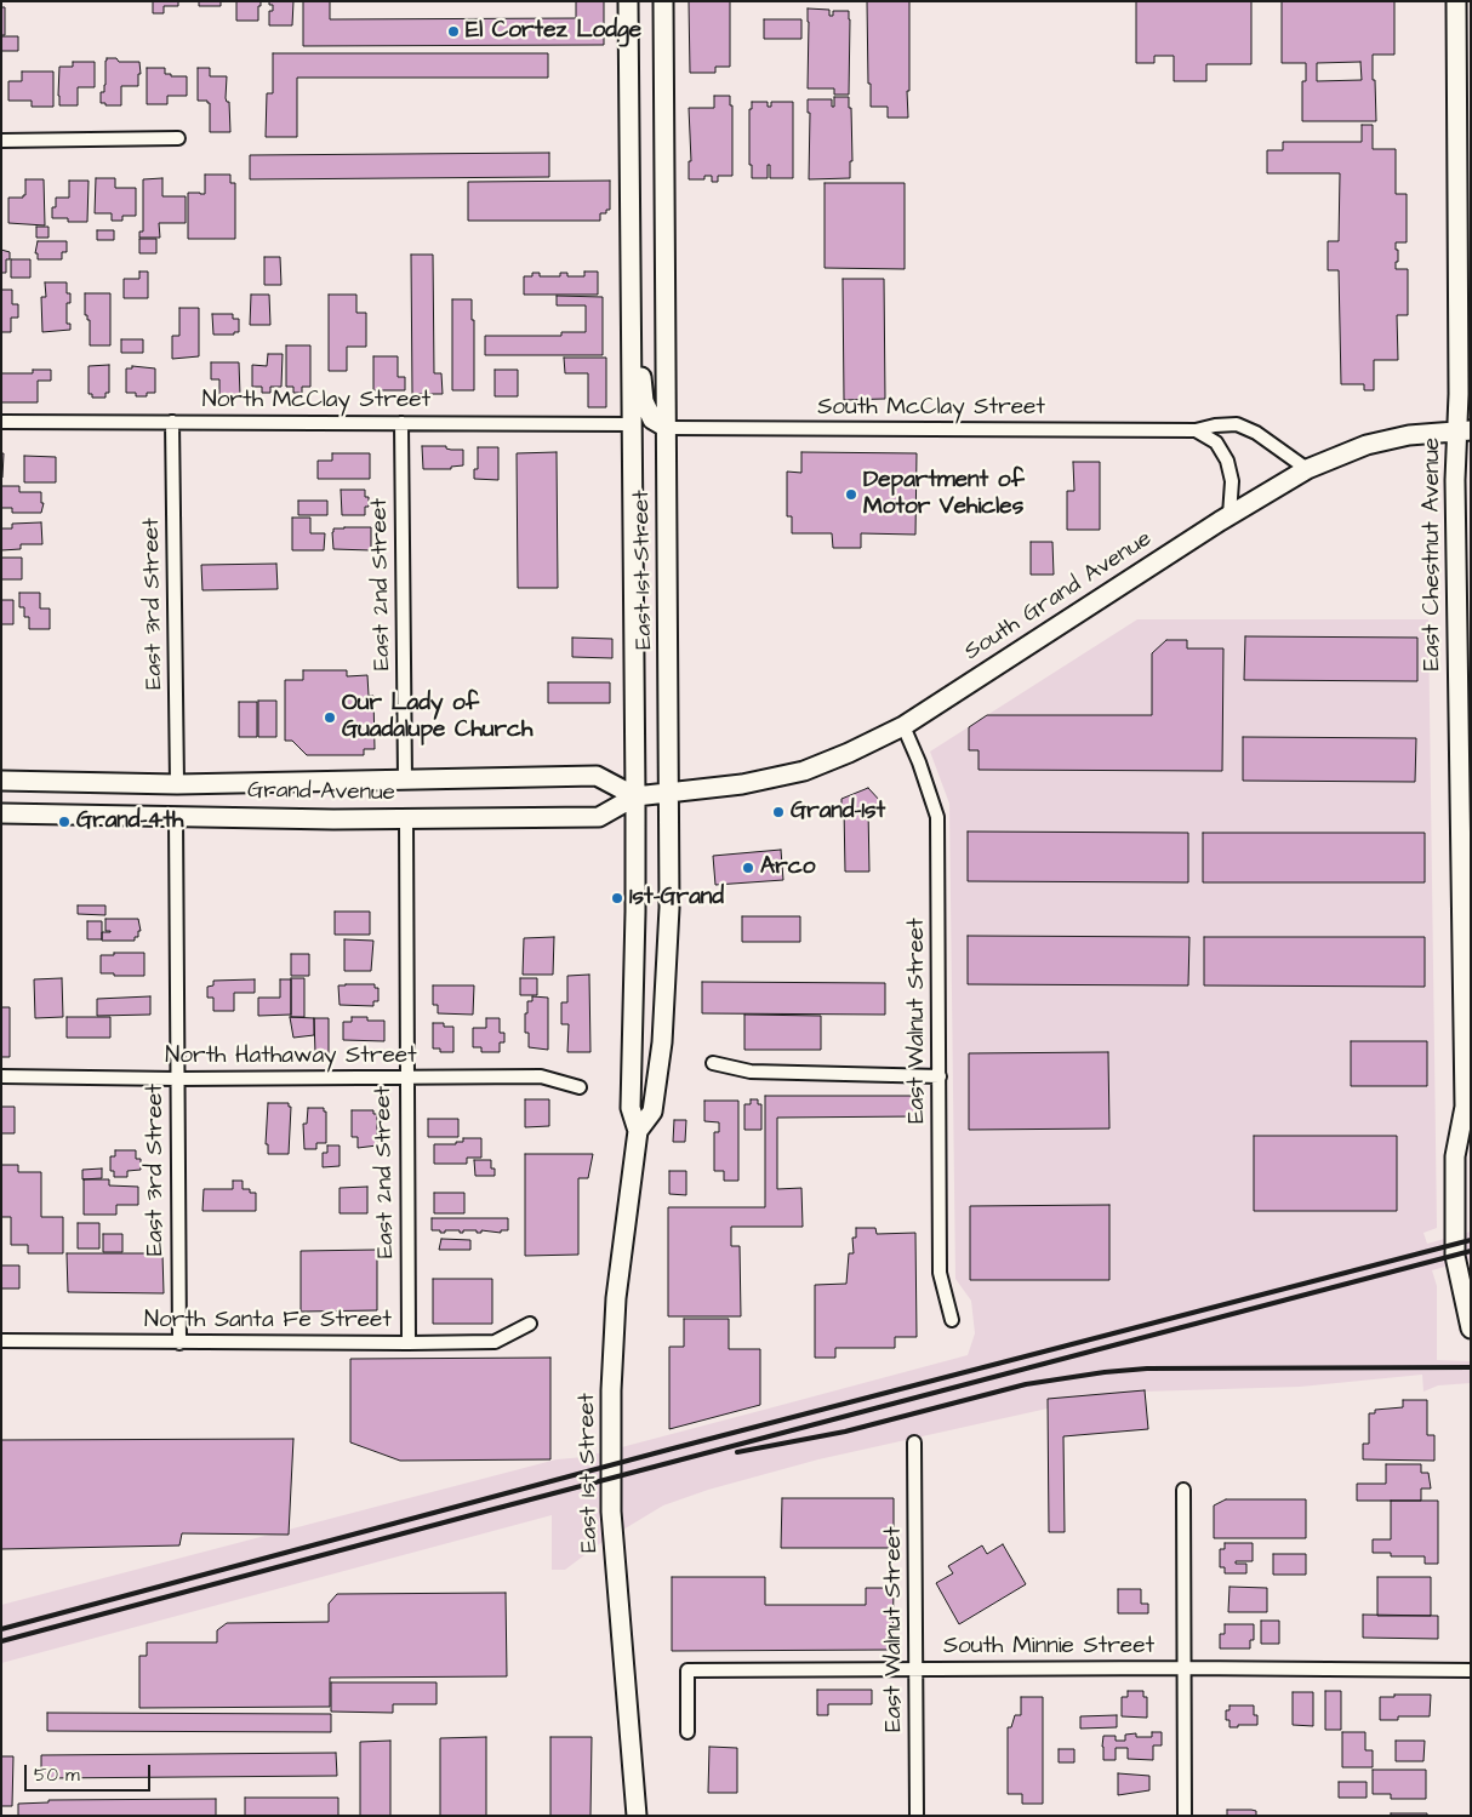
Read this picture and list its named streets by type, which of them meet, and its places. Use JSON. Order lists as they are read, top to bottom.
{
  "streets": {
    "main road": [
      "East Chestnut Avenue",
      "East 1st Street",
      "South Grand Avenue",
      "Grand Avenue"
    ],
    "street": [
      "North McClay Street",
      "South McClay Street",
      "East 2nd Street",
      "East 3rd Street",
      "East Walnut Street",
      "North Hathaway Street",
      "North Santa Fe Street",
      "South Minnie Street"
    ]
  },
  "crossings": [
    ["North McClay Street", "East 1st Street"],
    ["North McClay Street", "East 2nd Street"],
    ["North McClay Street", "East 3rd Street"],
    ["South McClay Street", "East 1st Street"],
    ["South McClay Street", "South Grand Avenue"],
    ["East Chestnut Avenue", "South Grand Avenue"],
    ["East 1st Street", "South Grand Avenue"],
    ["East 1st Street", "Grand Avenue"],
    ["East 2nd Street", "Grand Avenue"],
    ["East 2nd Street", "North Hathaway Street"],
    ["East 2nd Street", "North Santa Fe Street"],
    ["South Grand Avenue", "Grand Avenue"],
    ["South Grand Avenue", "East Walnut Street"],
    ["East 3rd Street", "Grand Avenue"],
    ["East 3rd Street", "North Hathaway Street"],
    ["East 3rd Street", "North Santa Fe Street"],
    ["East Walnut Street", "South Minnie Street"]
  ],
  "places": [
    "El Cortez Lodge",
    "Department of Motor Vehicles",
    "Our Lady of Guadalupe Church",
    "Grand-1st",
    "Grand-4th",
    "Arco",
    "1st-Grand"
  ],
  "scale_bar": "50 m"
}
